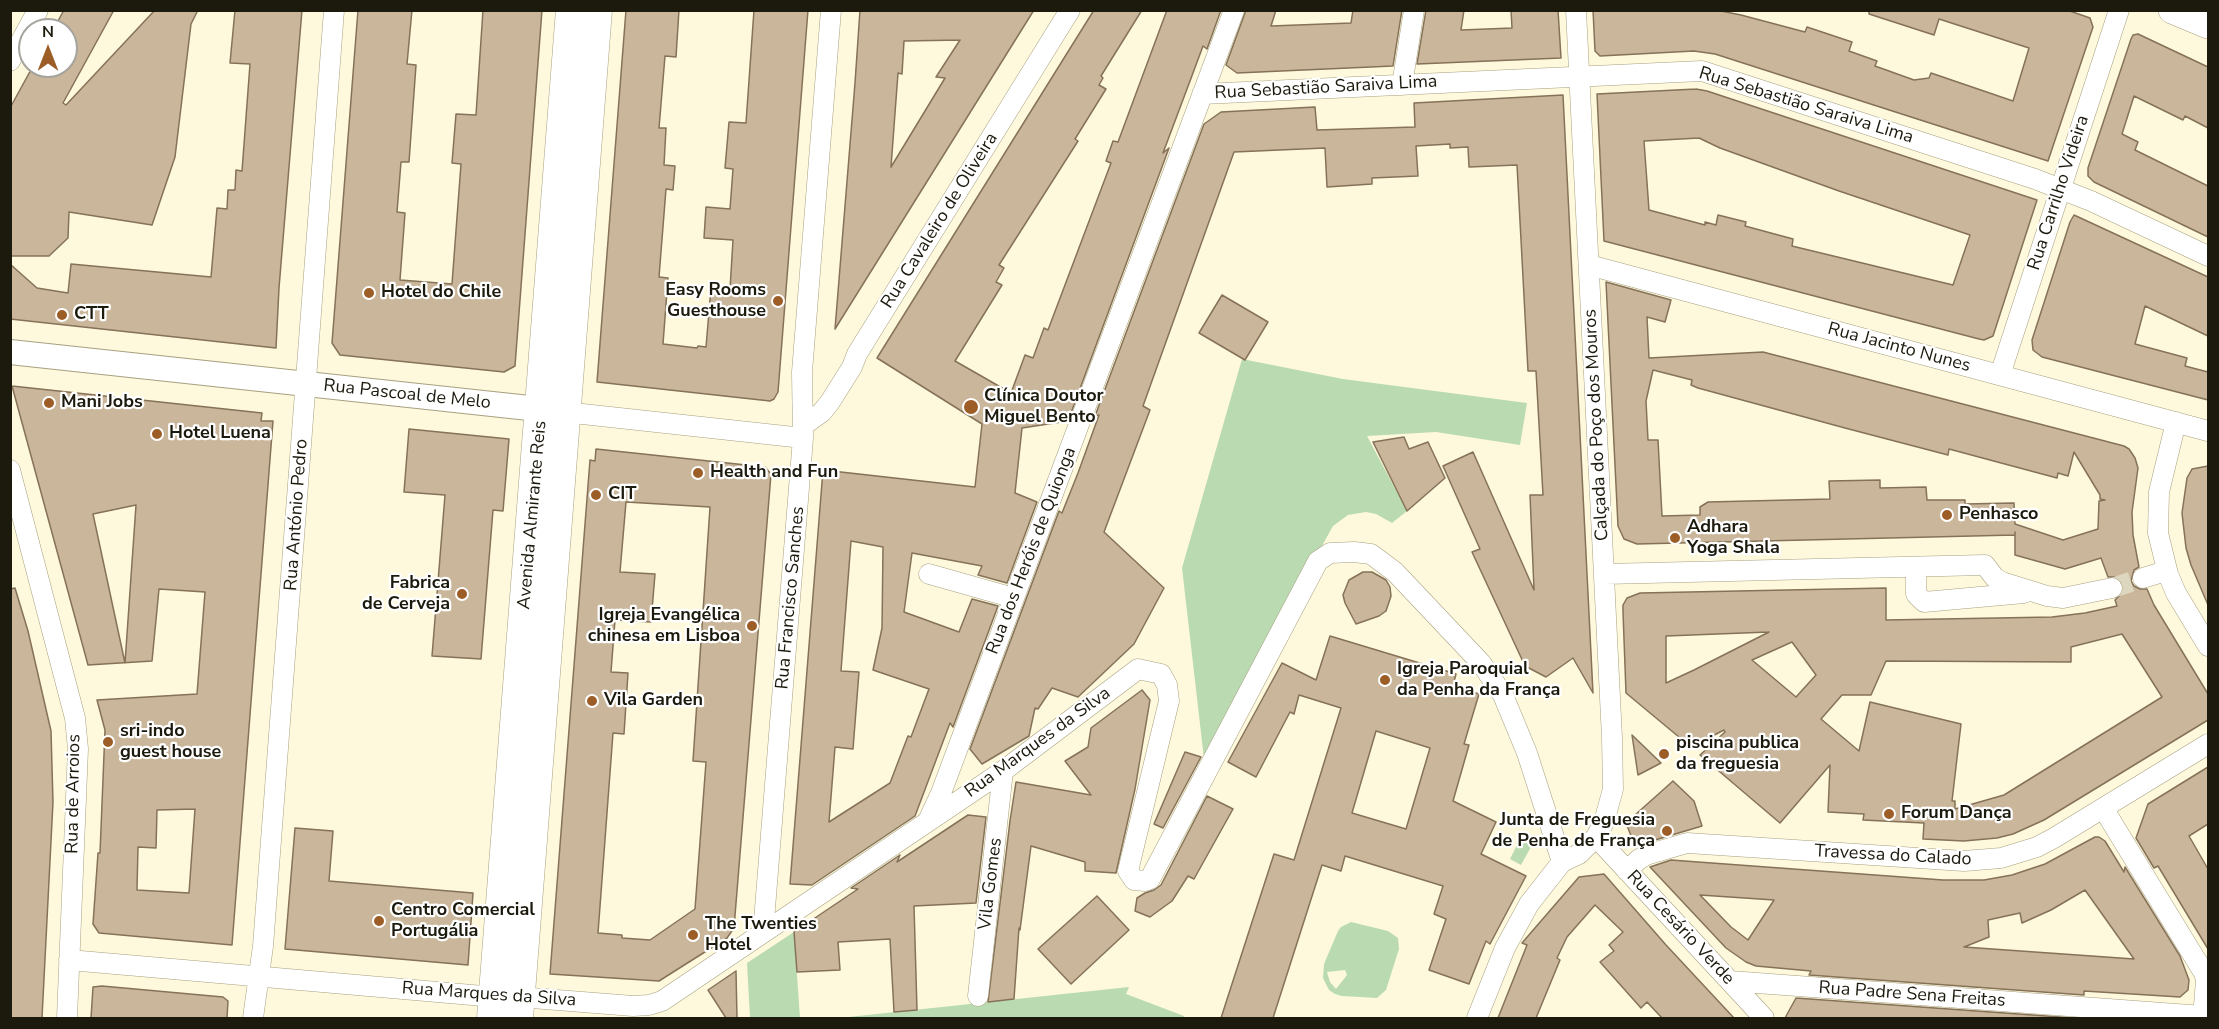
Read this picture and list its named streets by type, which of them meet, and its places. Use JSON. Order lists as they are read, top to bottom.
{
  "streets": {
    "main road": ["Avenida Almirante Reis"],
    "street": [
      "Rua Sebastião Saraiva Lima",
      "Rua Carrilho Videira",
      "Rua Cavaleiro de Oliveira",
      "Rua Jacinto Nunes",
      "Rua Pascoal de Melo",
      "Calçada do Poço dos Mouros",
      "Rua António Pedro",
      "Rua dos Heróis de Quionga",
      "Rua Francisco Sanches",
      "Rua Marques da Silva",
      "Rua de Arroios",
      "Travessa do Calado",
      "Vila Gomes",
      "Rua Cesário Verde",
      "Rua Padre Sena Freitas"
    ]
  },
  "crossings": [
    ["Rua Sebastião Saraiva Lima", "Rua Carrilho Videira"],
    ["Rua Sebastião Saraiva Lima", "Calçada do Poço dos Mouros"],
    ["Rua Sebastião Saraiva Lima", "Rua dos Heróis de Quionga"],
    ["Rua Carrilho Videira", "Rua Jacinto Nunes"],
    ["Rua Cavaleiro de Oliveira", "Rua Pascoal de Melo"],
    ["Rua Cavaleiro de Oliveira", "Rua Francisco Sanches"],
    ["Rua Jacinto Nunes", "Calçada do Poço dos Mouros"],
    ["Rua Pascoal de Melo", "Rua António Pedro"],
    ["Rua Pascoal de Melo", "Avenida Almirante Reis"],
    ["Rua Pascoal de Melo", "Rua Francisco Sanches"],
    ["Calçada do Poço dos Mouros", "Rua Cesário Verde"],
    ["Rua António Pedro", "Rua Marques da Silva"],
    ["Avenida Almirante Reis", "Rua Marques da Silva"],
    ["Rua dos Heróis de Quionga", "Rua Marques da Silva"],
    ["Rua Francisco Sanches", "Rua Marques da Silva"],
    ["Rua Marques da Silva", "Rua de Arroios"],
    ["Rua Marques da Silva", "Vila Gomes"],
    ["Travessa do Calado", "Rua Cesário Verde"],
    ["Rua Cesário Verde", "Rua Padre Sena Freitas"]
  ],
  "places": [
    "Hotel do Chile",
    "Easy Rooms Guesthouse",
    "CTT",
    "Mani Jobs",
    "Clínica Doutor Miguel Bento",
    "Hotel Luena",
    "Health and Fun",
    "CIT",
    "Penhasco",
    "Adhara Yoga Shala",
    "Fabrica de Cerveja",
    "Igreja Evangélica chinesa em Lisboa",
    "Igreja Paroquial da Penha da França",
    "Vila Garden",
    "sri-indo guest house",
    "piscina publica da freguesia",
    "Forum Dança",
    "Junta de Freguesia de Penha de França",
    "Centro Comercial Portugália",
    "The Twenties Hotel"
  ],
  "north": "top"
}
